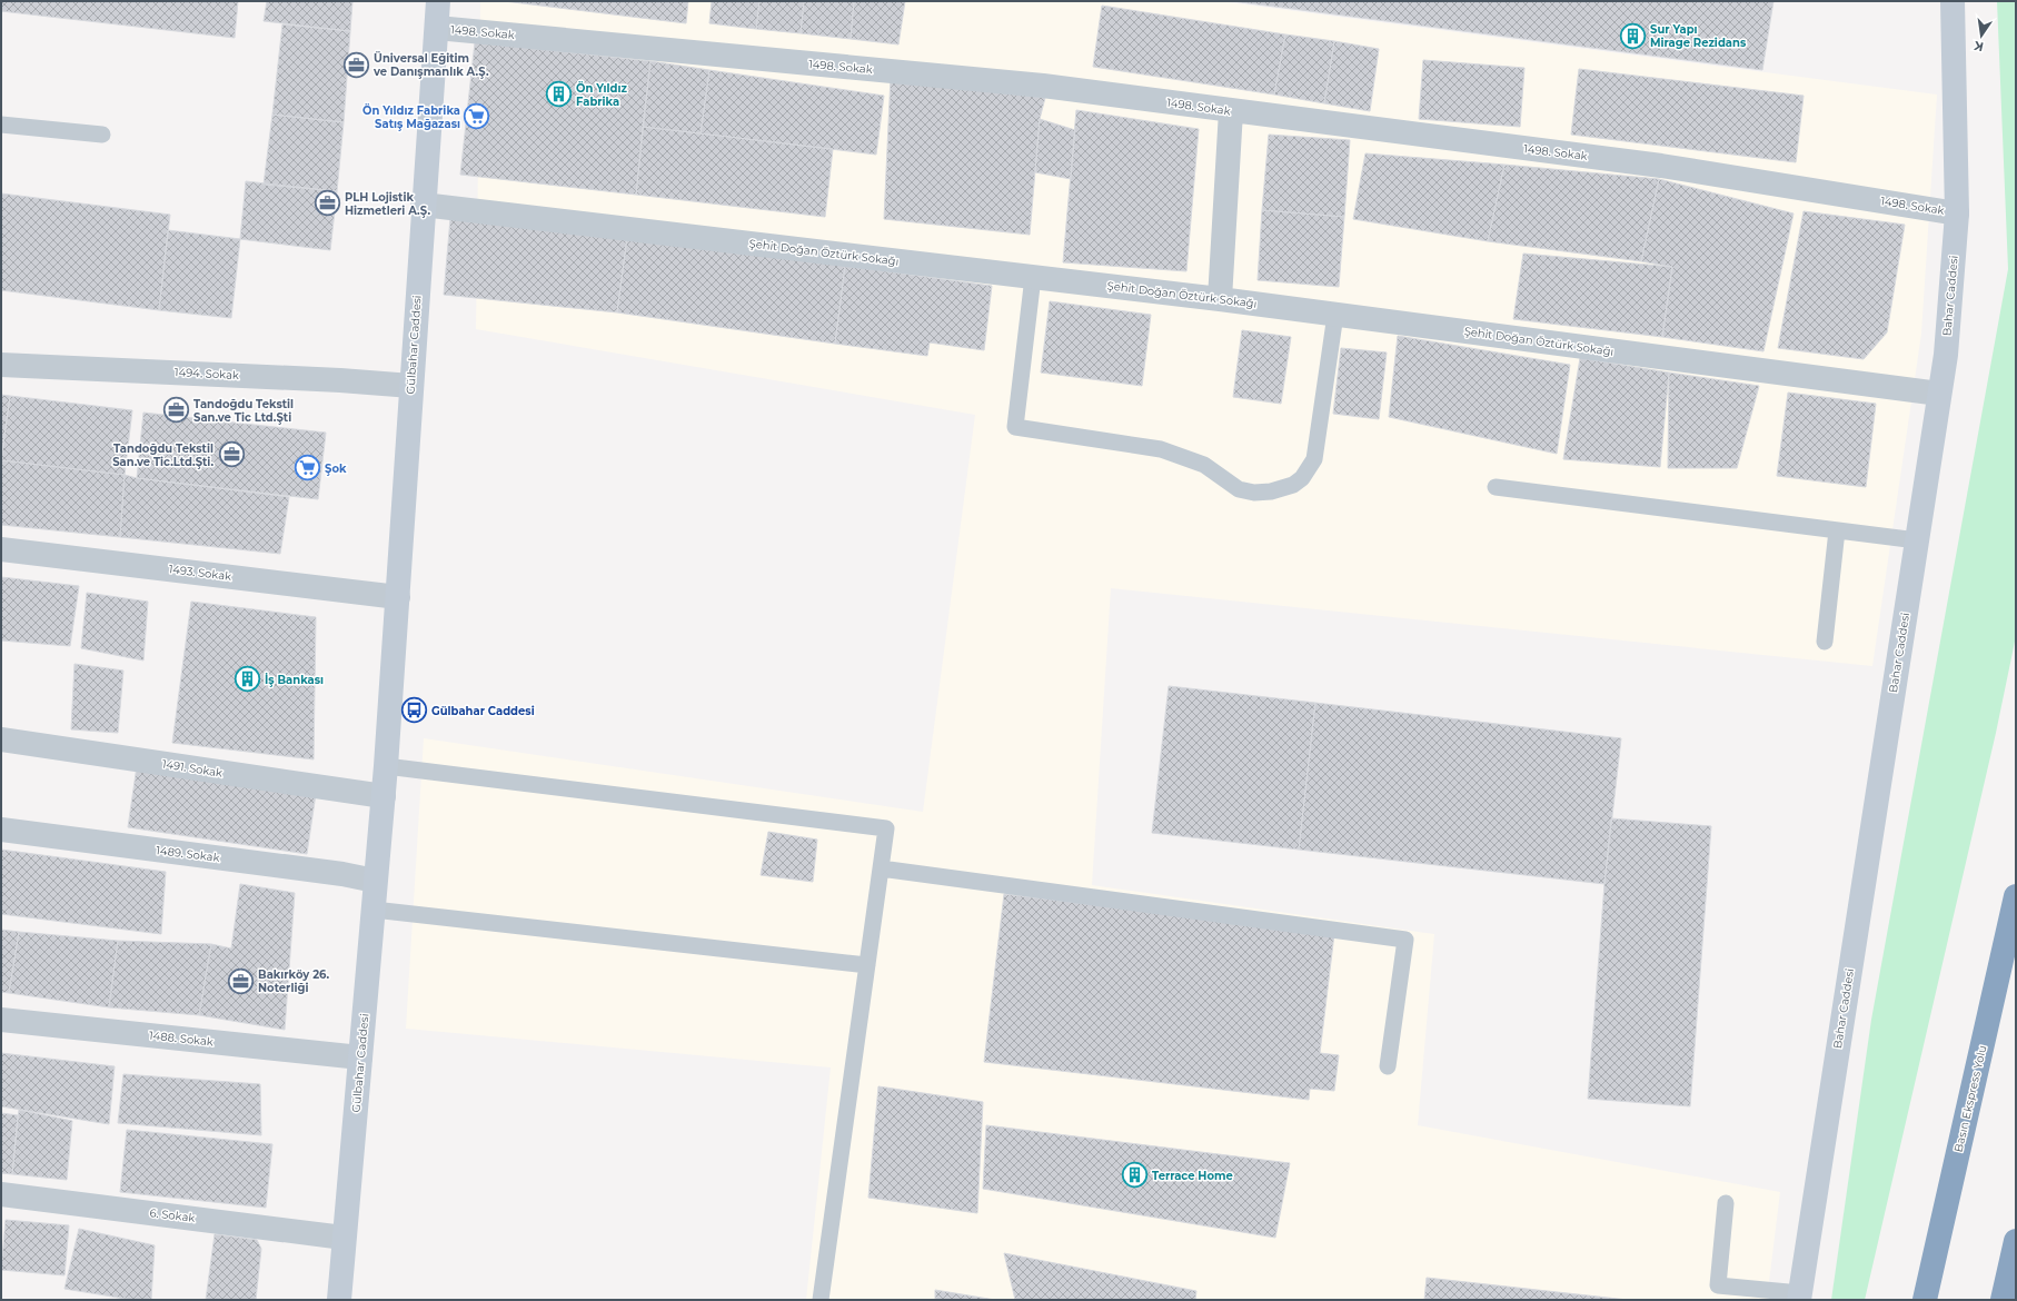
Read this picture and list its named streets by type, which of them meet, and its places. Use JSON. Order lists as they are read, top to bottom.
{
  "streets": {
    "highway": ["Basın Ekspress Yolu"],
    "main road": ["Bahar Caddesi", "Gülbahar Caddesi"],
    "street": [
      "1498. Sokak",
      "Şehit Doğan Öztürk Sokağı",
      "1494. Sokak",
      "1493. Sokak",
      "1491. Sokak",
      "1489. Sokak",
      "1488. Sokak",
      "6. Sokak"
    ]
  },
  "crossings": [
    ["1498. Sokak", "Bahar Caddesi"],
    ["1498. Sokak", "Gülbahar Caddesi"],
    ["Şehit Doğan Öztürk Sokağı", "Bahar Caddesi"],
    ["Şehit Doğan Öztürk Sokağı", "Gülbahar Caddesi"],
    ["Gülbahar Caddesi", "1494. Sokak"],
    ["Gülbahar Caddesi", "1493. Sokak"],
    ["Gülbahar Caddesi", "1491. Sokak"],
    ["Gülbahar Caddesi", "1489. Sokak"],
    ["Gülbahar Caddesi", "1488. Sokak"],
    ["Gülbahar Caddesi", "6. Sokak"]
  ],
  "places": {
    "building": [
      "Sur Yapı Mirage Rezidans",
      "Ön Yıldız Fabrika",
      "İş Bankası",
      "Terrace Home"
    ],
    "office": [
      "Üniversal Eğitim ve Danışmanlık A.Ş.",
      "PLH Lojistik Hizmetleri A.Ş.",
      "Tandoğdu Tekstil San.ve Tic Ltd.Şti",
      "Tandoğdu Tekstil San.ve Tic.Ltd.Şti.",
      "Bakırköy 26. Noterliği"
    ],
    "supermarket": ["Ön Yıldız Fabrika Satış Mağazası", "Şok"],
    "bus stop": ["Gülbahar Caddesi"]
  },
  "north": "bottom"
}
